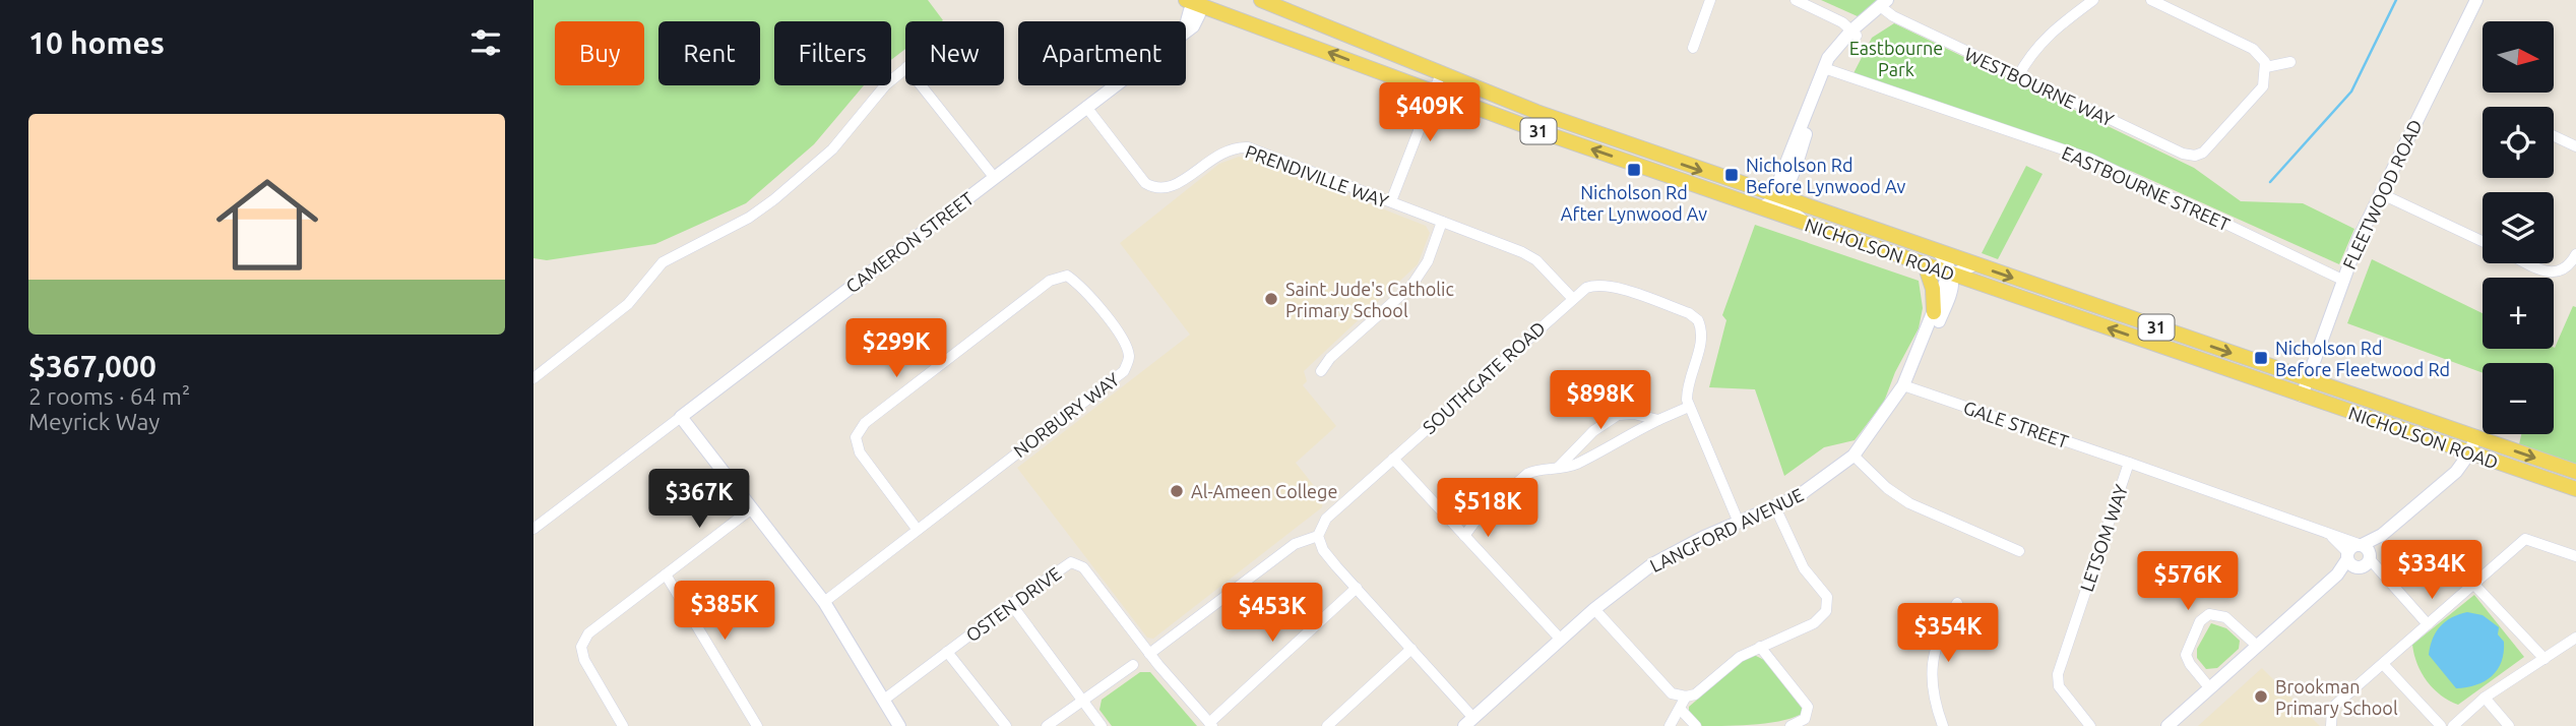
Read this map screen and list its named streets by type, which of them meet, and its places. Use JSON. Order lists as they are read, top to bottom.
{
  "streets": {
    "main road": ["31", "NICHOLSON ROAD"],
    "street": [
      "WESTBOURNE WAY",
      "PRENDIVILLE WAY",
      "EASTBOURNE STREET",
      "FLEETWOOD ROAD",
      "CAMERON STREET",
      "SOUTHGATE ROAD",
      "NORBURY WAY",
      "GALE STREET",
      "LANGFORD AVENUE",
      "LETSOM WAY",
      "OSTEN DRIVE"
    ]
  },
  "crossings": [
    ["PRENDIVILLE WAY", "CAMERON STREET"],
    ["PRENDIVILLE WAY", "SOUTHGATE ROAD"],
    ["EASTBOURNE STREET", "FLEETWOOD ROAD"],
    ["FLEETWOOD ROAD", "NICHOLSON ROAD"],
    ["CAMERON STREET", "NICHOLSON ROAD"],
    ["NICHOLSON ROAD", "LANGFORD AVENUE"],
    ["SOUTHGATE ROAD", "LANGFORD AVENUE"],
    ["GALE STREET", "LANGFORD AVENUE"],
    ["GALE STREET", "LETSOM WAY"]
  ],
  "parks": ["Eastbourne Park"],
  "places": {
    "transit": ["Nicholson Rd After Lynwood Av", "Nicholson Rd Before Lynwood Av", "Nicholson Rd Before Fleetwood Rd"],
    "other": ["Saint Jude's Catholic Primary School", "Al-Ameen College", "Brookman Primary School"]
  },
  "north": "right",
  "page": {
    "heading": "10 homes",
    "map_buttons": ["+", "−"],
    "chip": [
      "Buy",
      "Rent",
      "Filters",
      "New",
      "Apartment"
    ],
    "price": [
      "$409K",
      "$299K",
      "$898K",
      "$367K",
      "$518K",
      "$334K",
      "$576K",
      "$385K",
      "$453K",
      "$354K"
    ],
    "list": [
      {
        "name": "$367,000",
        "note": "2 rooms · 64 m² · Meyrick Way"
      }
    ]
  }
}
